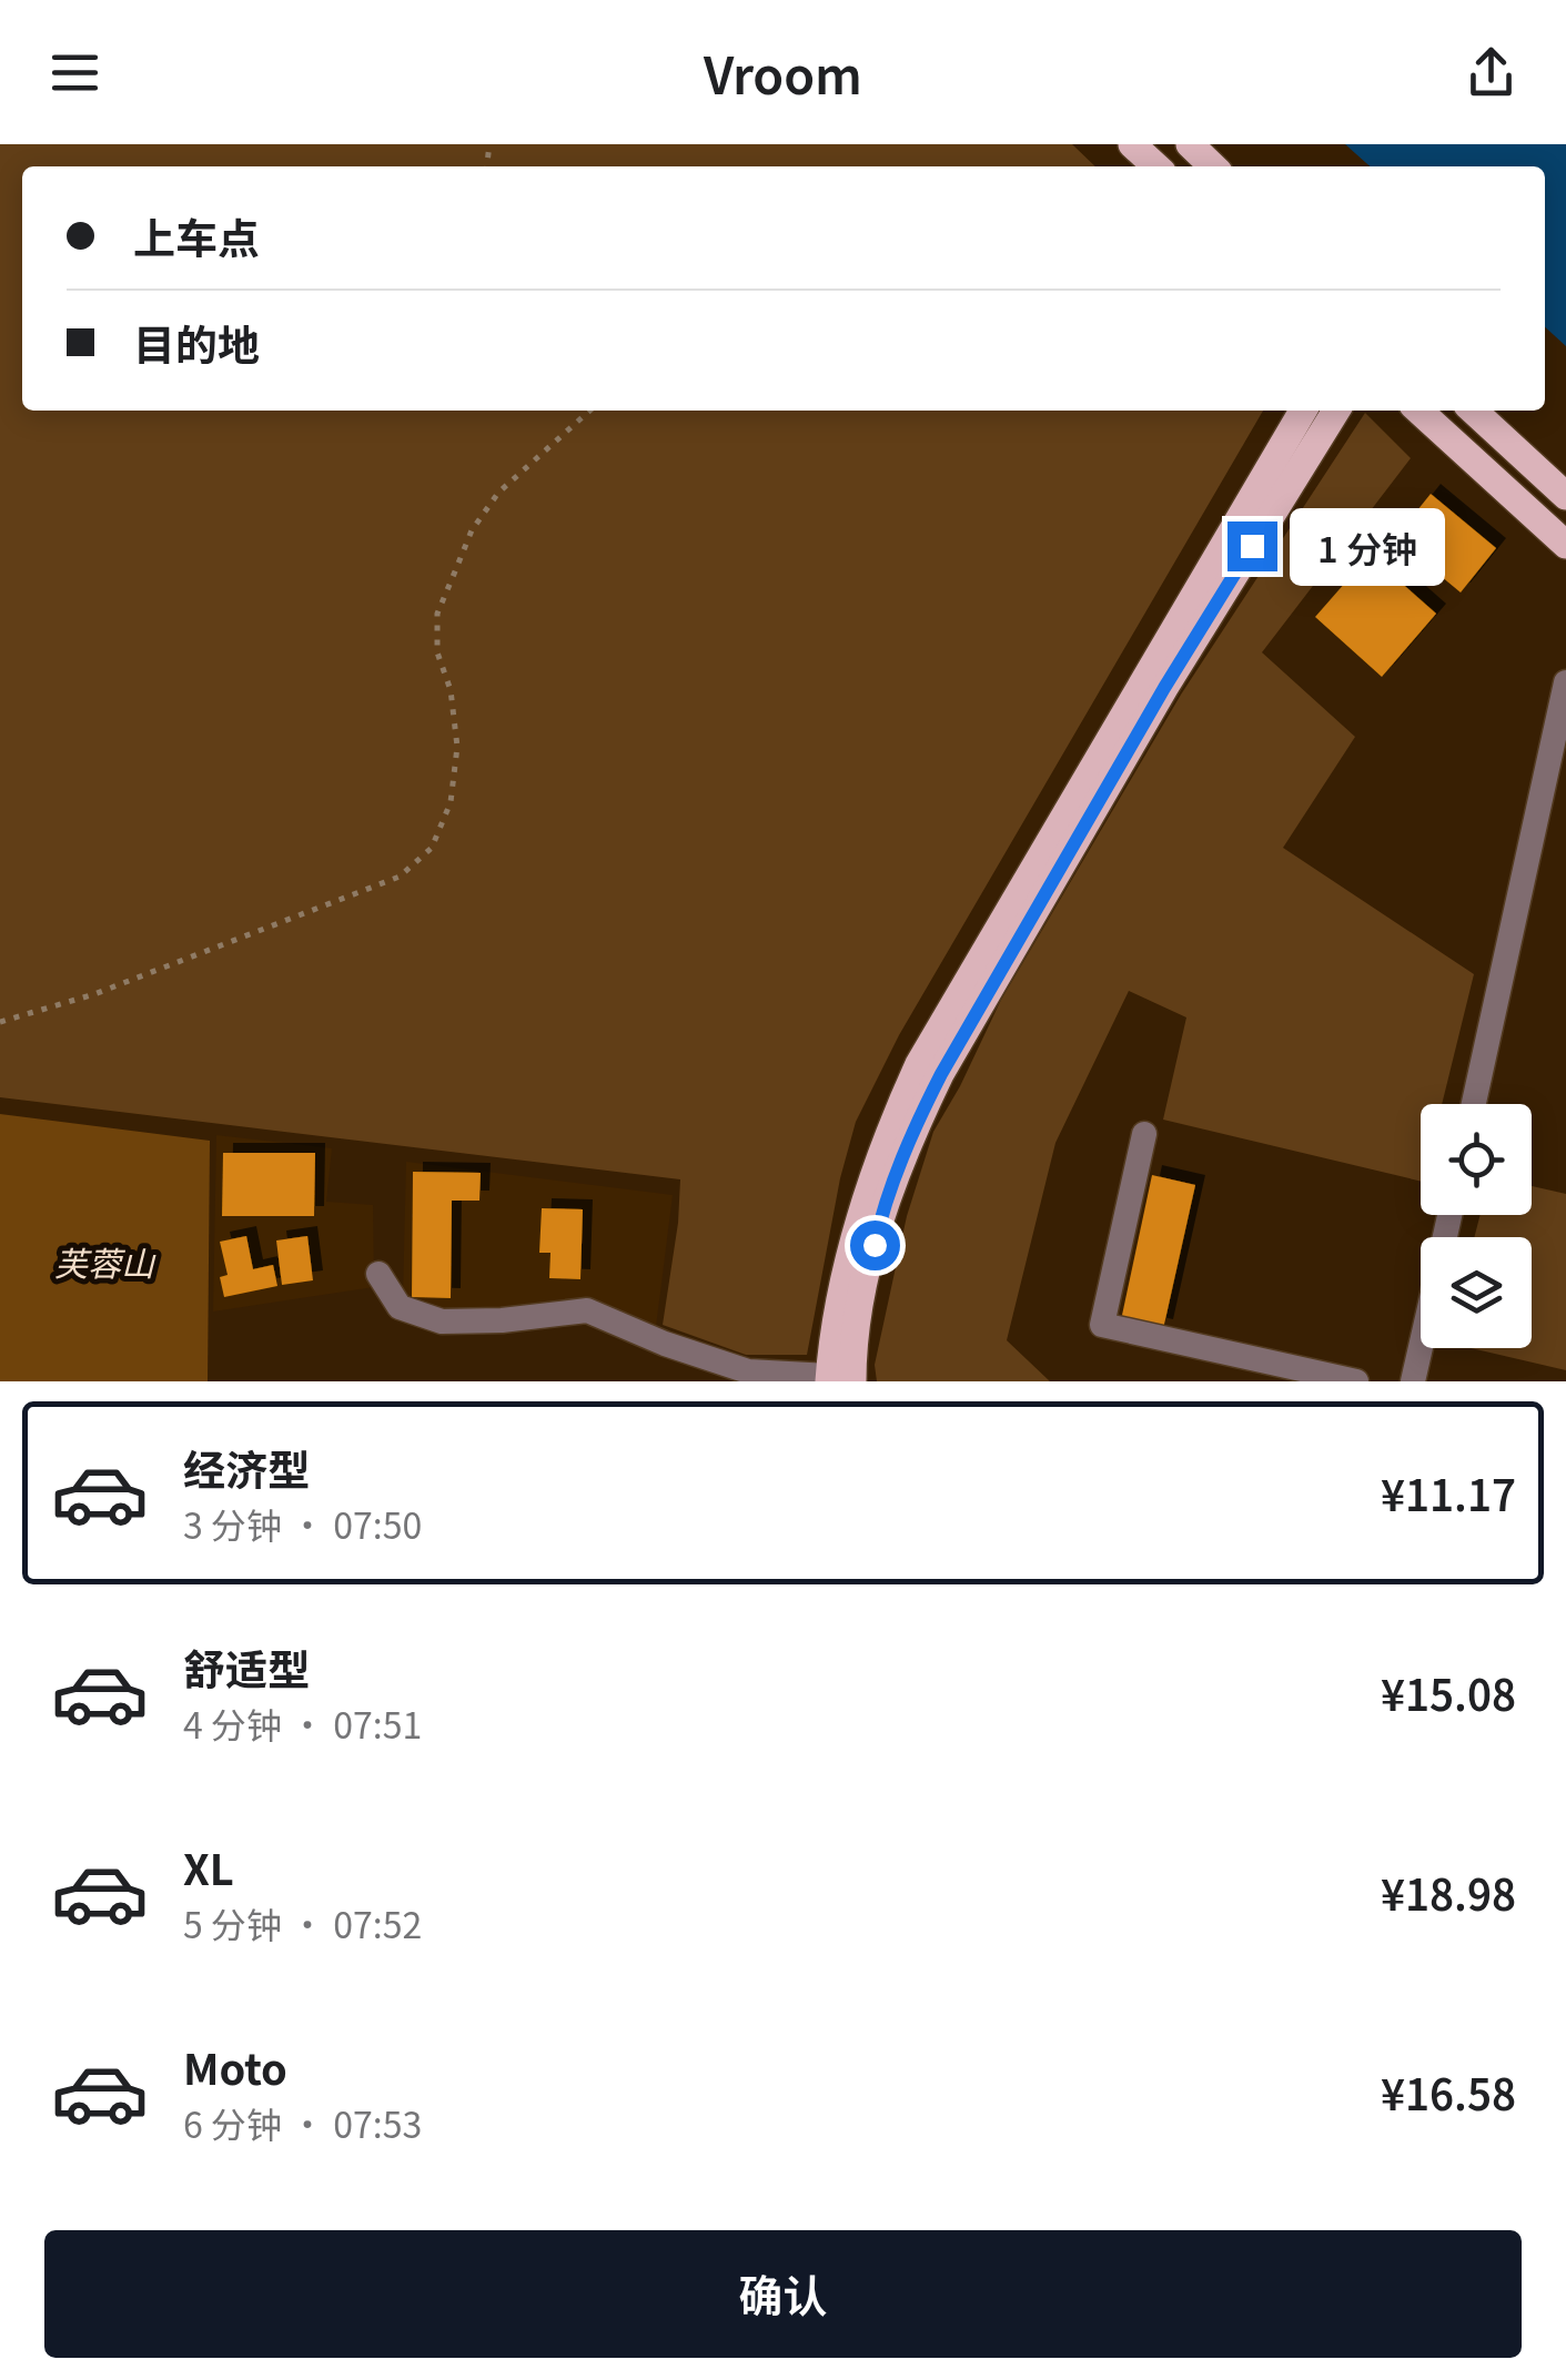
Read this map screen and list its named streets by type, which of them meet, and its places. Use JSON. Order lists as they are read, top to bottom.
{
  "parks": ["芙蓉山"],
  "page": {
    "header": "Vroom",
    "banner": ["上车点", "目的地"],
    "bubble": "1 分钟",
    "list": [
      {
        "name": "经济型",
        "note": "3 分钟 · 07:50",
        "value": "¥11.17"
      },
      {
        "name": "舒适型",
        "note": "4 分钟 · 07:51",
        "value": "¥15.08"
      },
      {
        "name": "XL",
        "note": "5 分钟 · 07:52",
        "value": "¥18.98"
      },
      {
        "name": "Moto",
        "note": "6 分钟 · 07:53",
        "value": "¥16.58"
      }
    ],
    "buttons": "确认"
  }
}
